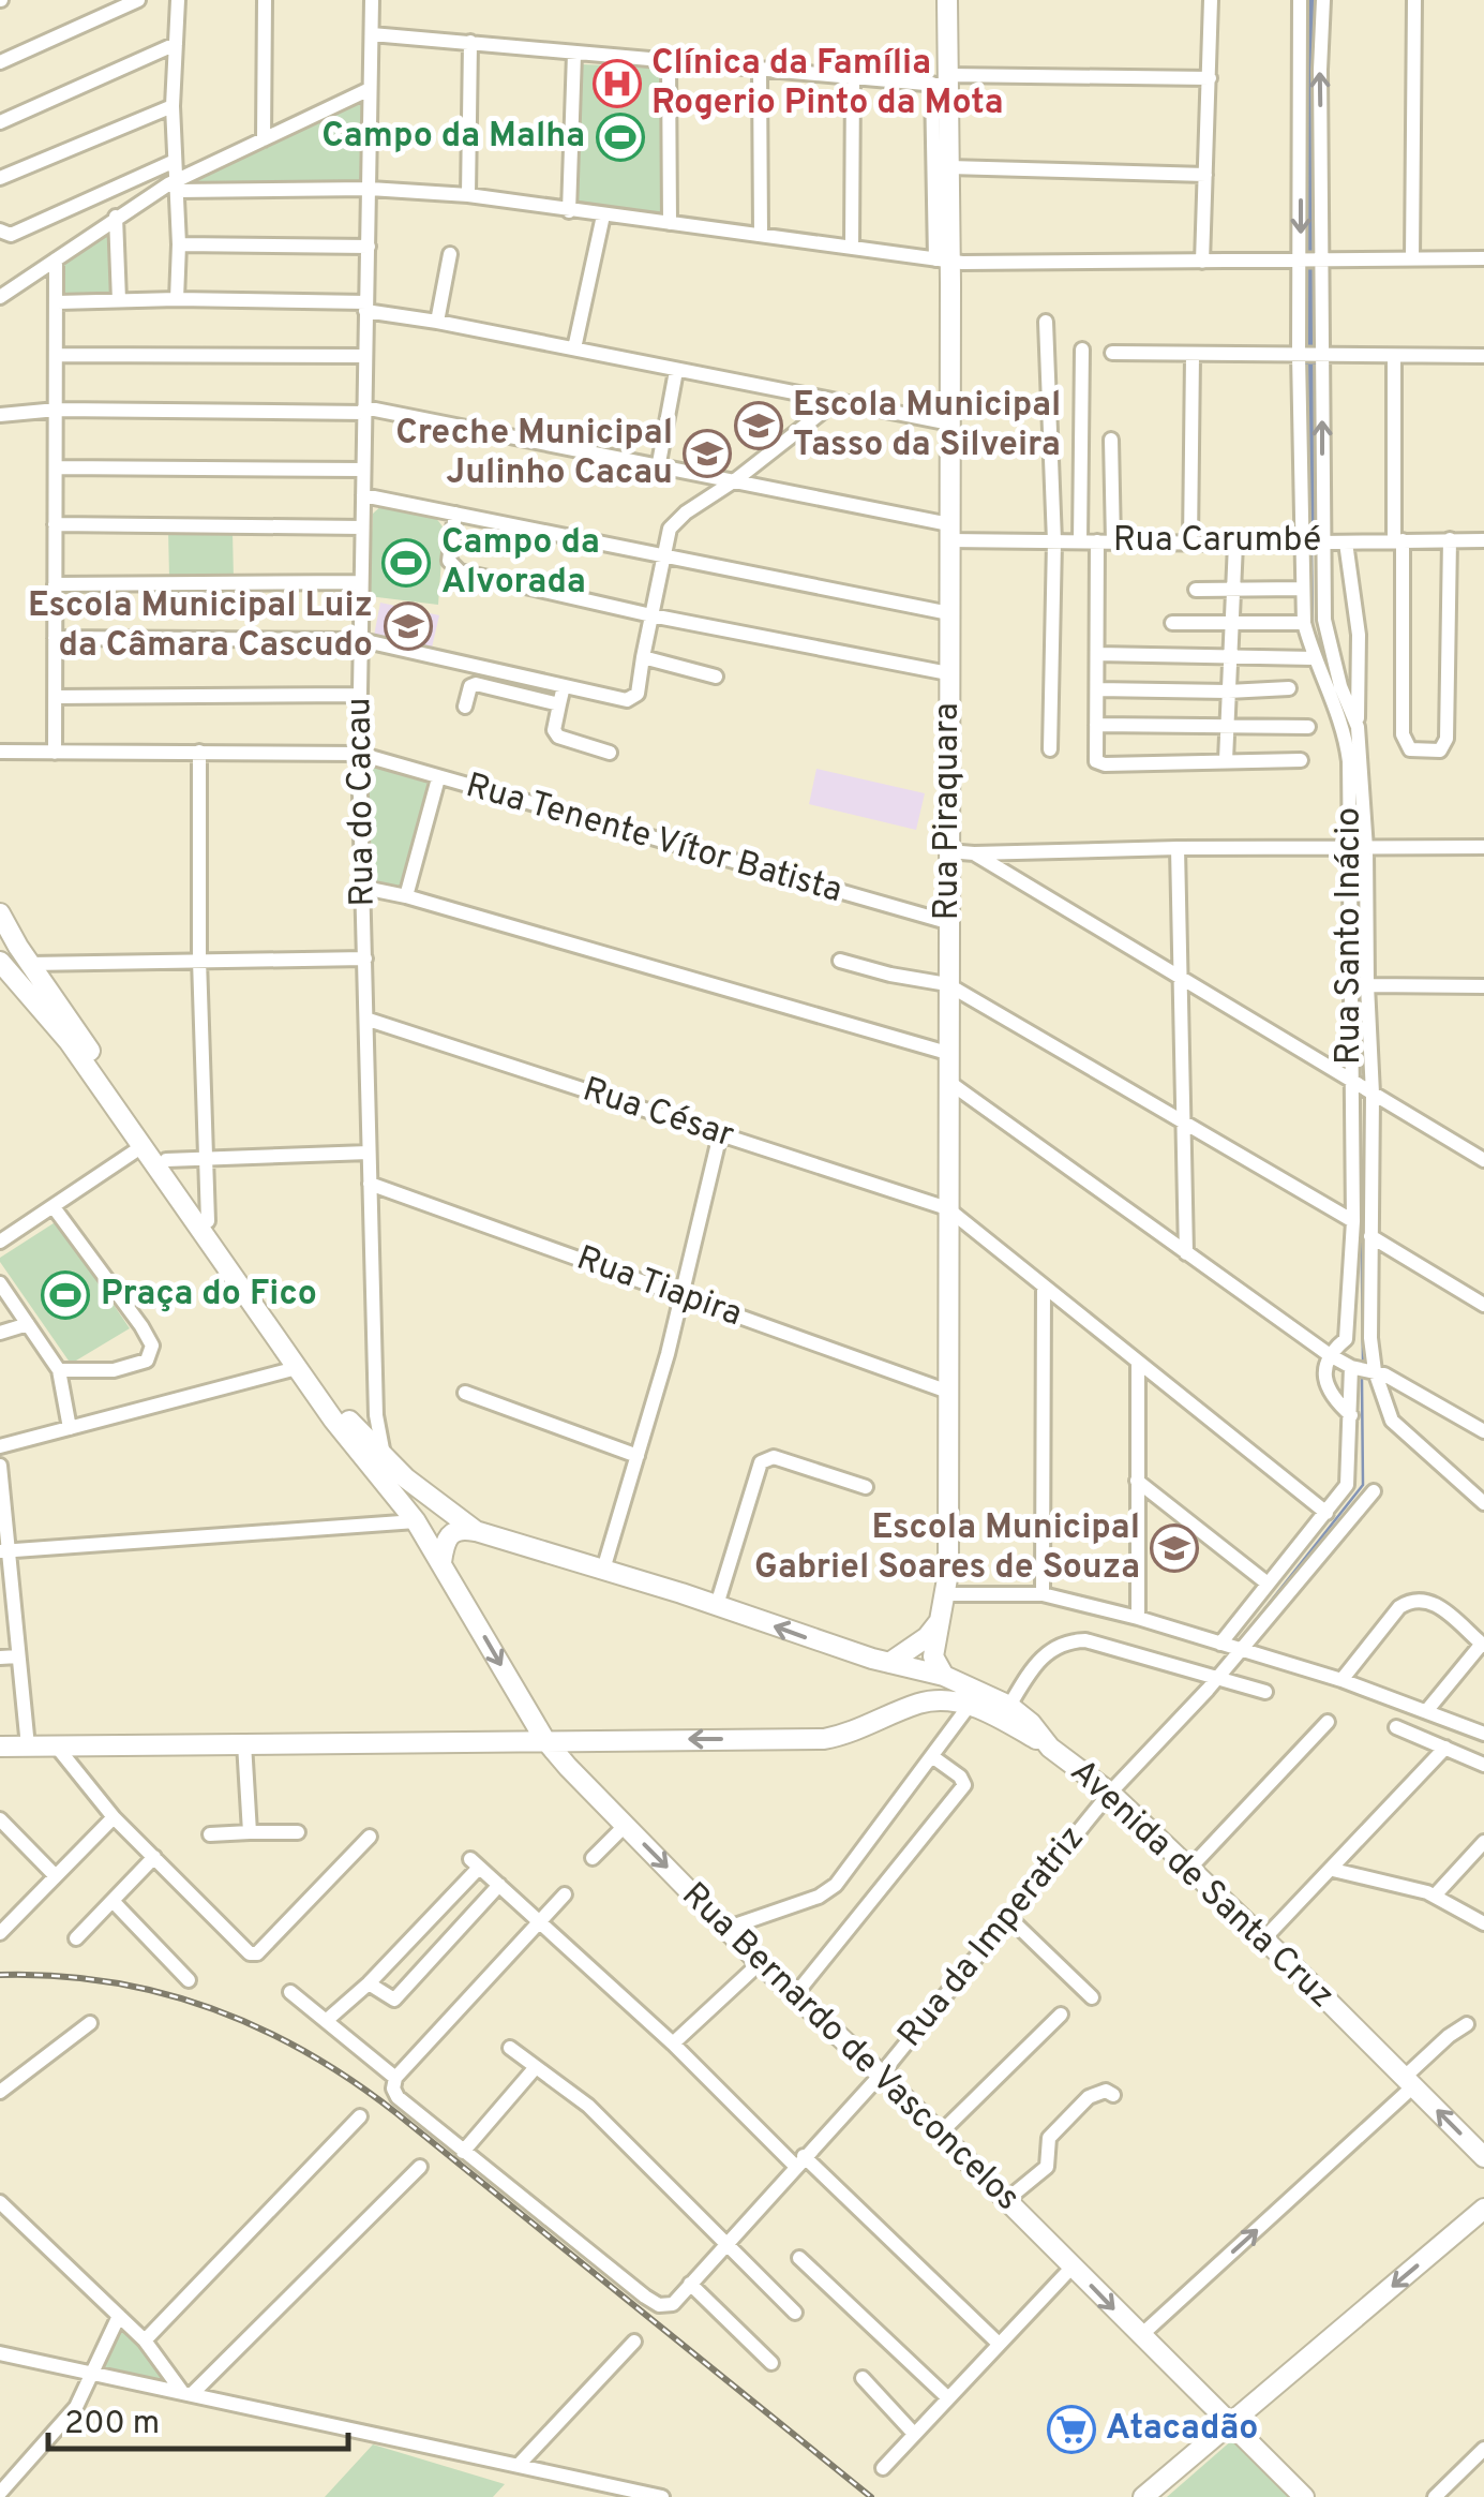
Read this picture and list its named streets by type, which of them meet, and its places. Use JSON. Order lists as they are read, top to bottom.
{
  "streets": {
    "main road": ["Rua Piraquara", "Avenida de Santa Cruz", "Rua Bernardo de Vasconcelos"],
    "street": [
      "Rua Carumbé",
      "Rua do Cacau",
      "Rua Tenente Vítor Batista",
      "Rua Santo Inácio",
      "Rua César",
      "Rua Tiapira",
      "Rua da Imperatriz"
    ]
  },
  "crossings": [
    ["Rua Carumbé", "Rua do Cacau"],
    ["Rua Carumbé", "Rua Piraquara"],
    ["Rua Carumbé", "Rua Santo Inácio"],
    ["Rua do Cacau", "Rua Tenente Vítor Batista"],
    ["Rua do Cacau", "Rua César"],
    ["Rua do Cacau", "Rua Tiapira"],
    ["Rua do Cacau", "Avenida de Santa Cruz"],
    ["Rua Piraquara", "Rua Tenente Vítor Batista"],
    ["Rua Piraquara", "Rua César"],
    ["Rua Piraquara", "Rua Tiapira"],
    ["Rua Piraquara", "Avenida de Santa Cruz"],
    ["Avenida de Santa Cruz", "Rua da Imperatriz"],
    ["Rua da Imperatriz", "Rua Bernardo de Vasconcelos"]
  ],
  "places": {
    "hospital": ["Clínica da Família Rogerio Pinto da Mota"],
    "sports": ["Campo da Malha", "Campo da Alvorada", "Praça do Fico"],
    "school or university": [
      "Escola Municipal Tasso da Silveira",
      "Creche Municipal Julinho Cacau",
      "Escola Municipal Luiz da Câmara Cascudo",
      "Escola Municipal Gabriel Soares de Souza"
    ],
    "supermarket": ["Atacadão"]
  },
  "scale_bar": "200 m"
}
